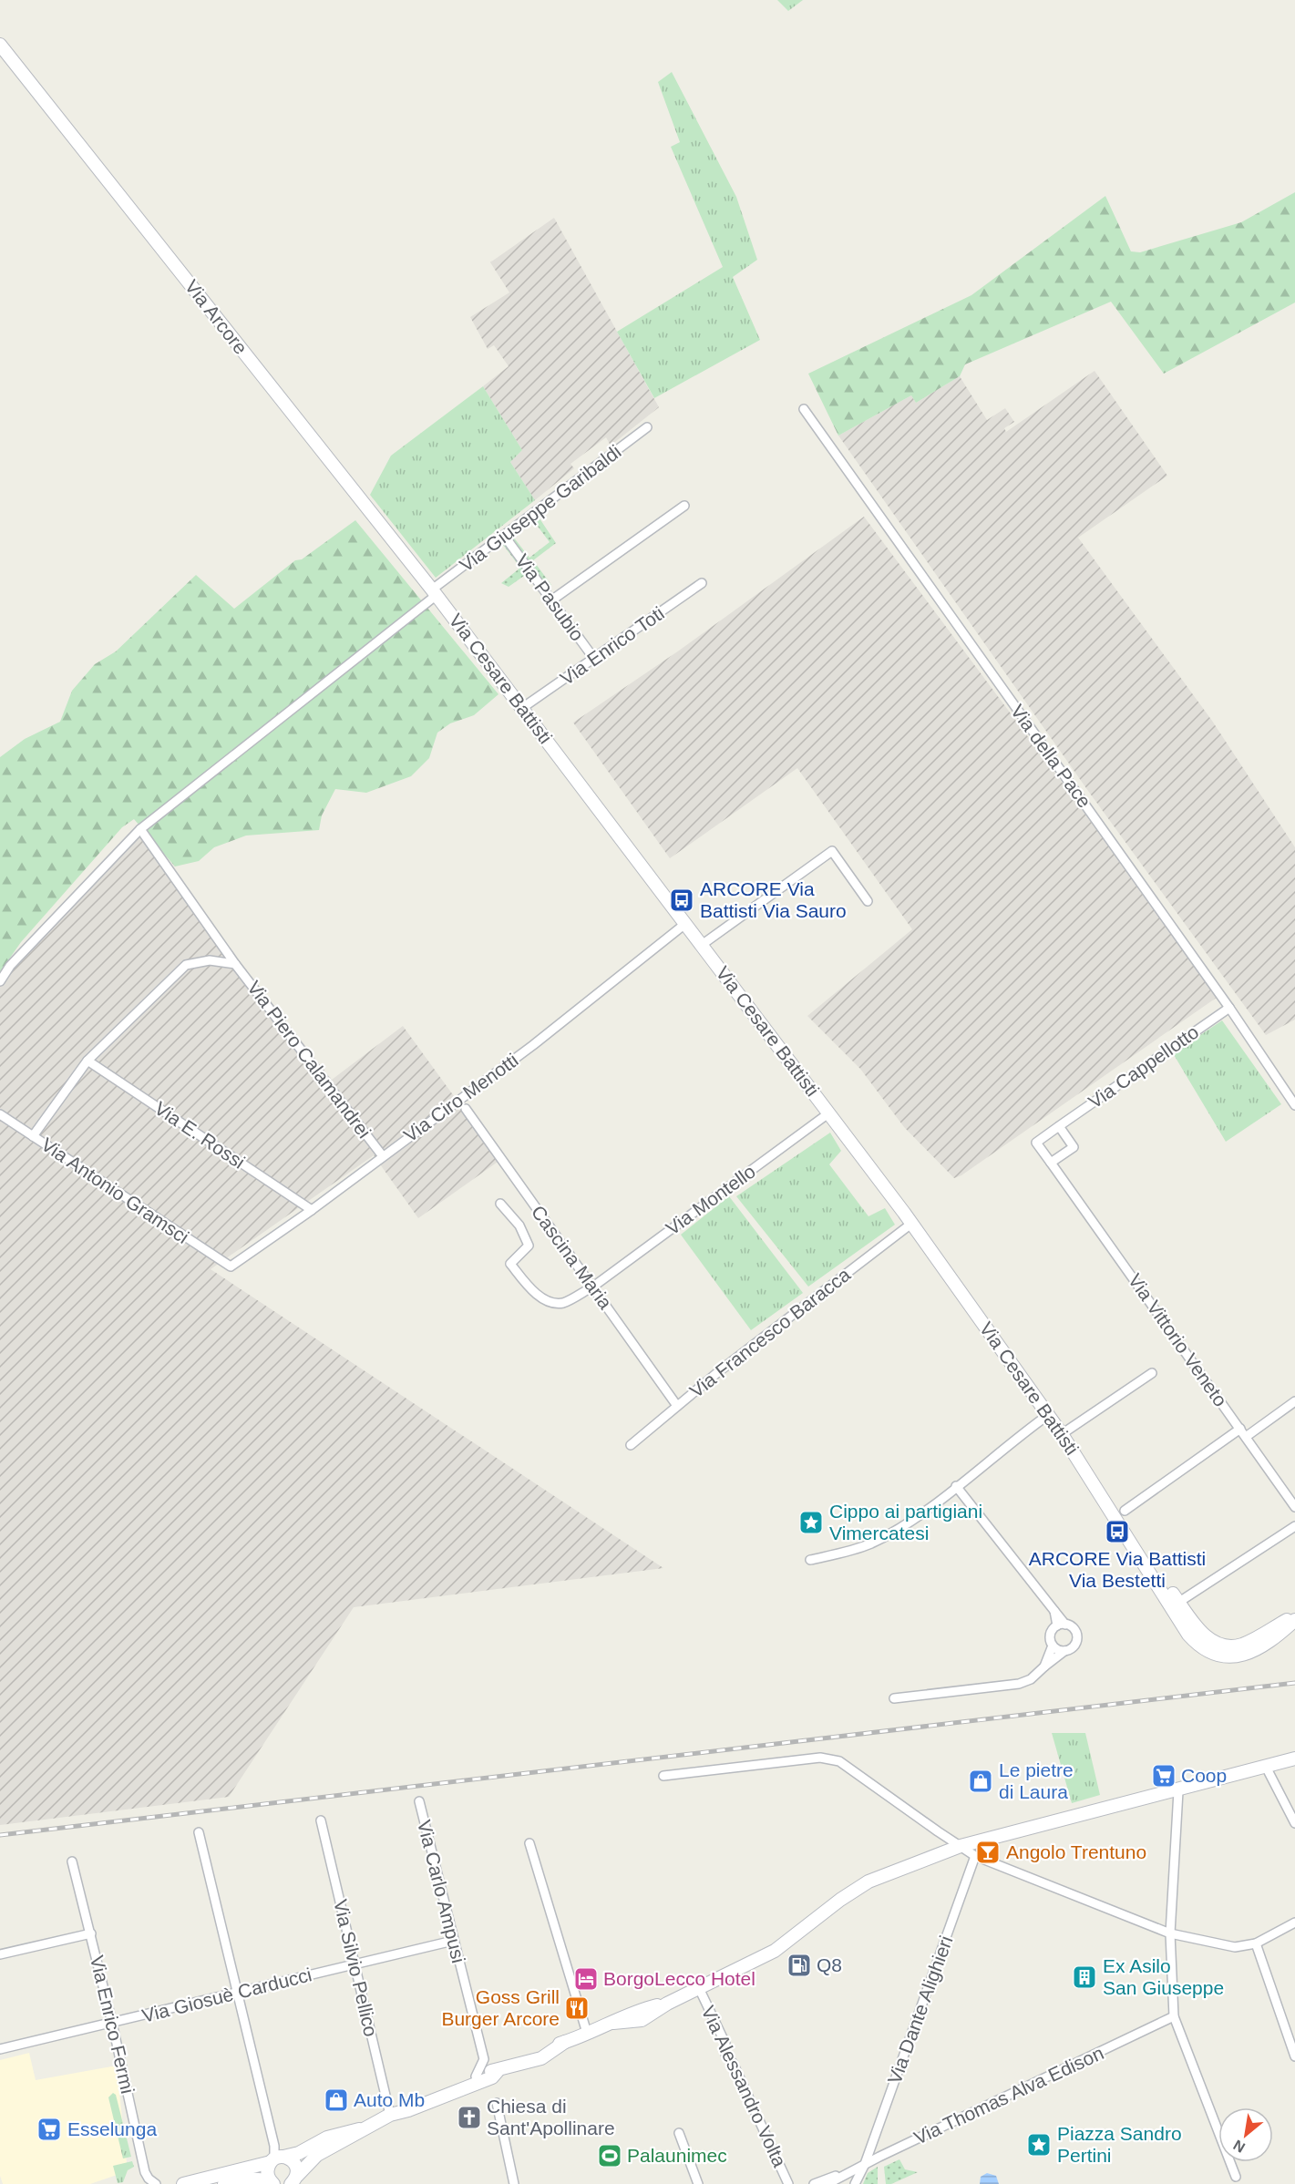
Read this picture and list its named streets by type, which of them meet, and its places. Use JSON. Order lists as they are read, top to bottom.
{
  "streets": {
    "street": [
      "Via Arcore",
      "Via Giuseppe Garibaldi",
      "Via Pasubio",
      "Via Enrico Toti",
      "Via Cesare Battisti",
      "Via della Pace",
      "Via Piero Calamandrei",
      "Via Cappellotto",
      "Via Ciro Menotti",
      "Via E. Rossi",
      "Via Antonio Gramsci",
      "Via Montello",
      "Cascina Maria",
      "Via Francesco Baracca",
      "Via Vittorio Veneto",
      "Via Carlo Ampusi",
      "Via Silvio Pellico",
      "Via Giosuè Carducci",
      "Via Dante Alighieri",
      "Via Enrico Fermi",
      "Via Alessandro Volta",
      "Via Thomas Alva Edison"
    ]
  },
  "crossings": [
    ["Via Arcore", "Via Giuseppe Garibaldi"],
    ["Via Arcore", "Via Cesare Battisti"],
    ["Via Giuseppe Garibaldi", "Via Pasubio"],
    ["Via Giuseppe Garibaldi", "Via Cesare Battisti"],
    ["Via Giuseppe Garibaldi", "Via Piero Calamandrei"],
    ["Via Pasubio", "Via Enrico Toti"],
    ["Via Enrico Toti", "Via Cesare Battisti"],
    ["Via Cesare Battisti", "Via Ciro Menotti"],
    ["Via Cesare Battisti", "Via Montello"],
    ["Via Cesare Battisti", "Via Francesco Baracca"],
    ["Via della Pace", "Via Cappellotto"],
    ["Via Piero Calamandrei", "Via Ciro Menotti"],
    ["Via Cappellotto", "Via Vittorio Veneto"],
    ["Via Ciro Menotti", "Via E. Rossi"],
    ["Via Ciro Menotti", "Via Antonio Gramsci"],
    ["Via Montello", "Cascina Maria"],
    ["Cascina Maria", "Via Francesco Baracca"],
    ["Via Carlo Ampusi", "Via Giosuè Carducci"],
    ["Via Silvio Pellico", "Via Giosuè Carducci"],
    ["Via Giosuè Carducci", "Via Enrico Fermi"],
    ["Via Dante Alighieri", "Via Thomas Alva Edison"]
  ],
  "places": {
    "bus stop": ["ARCORE Via Battisti Via Sauro", "ARCORE Via Battisti Via Bestetti"],
    "place": ["Cippo ai partigiani Vimercatesi", "Piazza Sandro Pertini"],
    "supermarket": ["Coop", "Esselunga"],
    "shop": ["Le pietre di Laura", "Auto Mb"],
    "bar": ["Angolo Trentuno"],
    "fuel station": ["Q8"],
    "building": ["Ex Asilo San Giuseppe"],
    "hotel": ["BorgoLecco Hotel"],
    "restaurant": ["Goss Grill Burger Arcore"],
    "church": ["Chiesa di Sant'Apollinare"],
    "sports": ["Palaunimec"]
  },
  "north": "bottom left"
}
